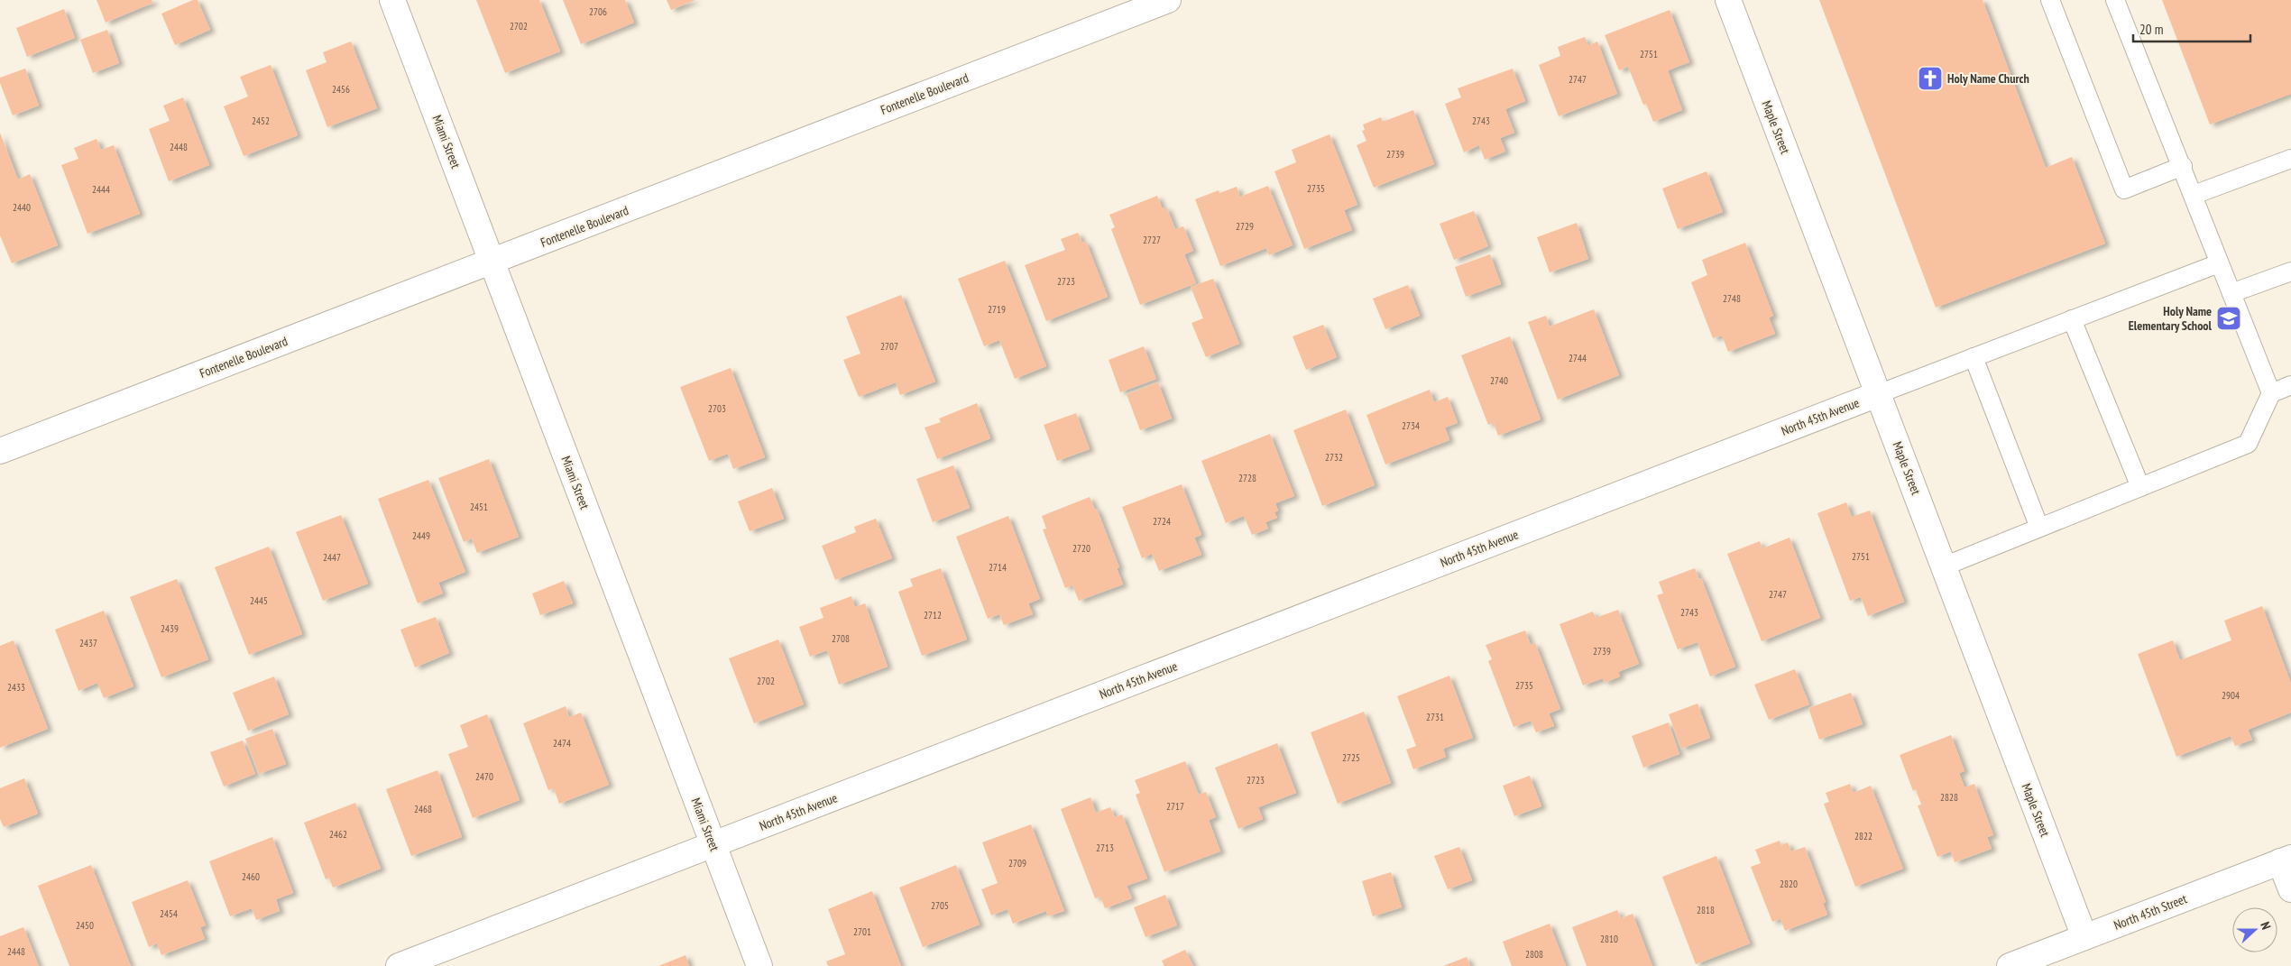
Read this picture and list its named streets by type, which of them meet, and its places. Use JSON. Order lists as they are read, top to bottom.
{
  "streets": {
    "street": [
      "Fontenelle Boulevard",
      "Maple Street",
      "Miami Street",
      "North 45th Avenue",
      "North 45th Street"
    ]
  },
  "crossings": [
    ["Fontenelle Boulevard", "Miami Street"],
    ["Maple Street", "North 45th Avenue"],
    ["Maple Street", "North 45th Street"],
    ["Miami Street", "North 45th Avenue"]
  ],
  "places": {
    "church": ["Holy Name Church"],
    "school or university": ["Holy Name Elementary School"]
  },
  "house_numbers": [
    "2706",
    "2702",
    "2751",
    "2747",
    "2456",
    "2452",
    "2743",
    "2448",
    "2739",
    "2735",
    "2444",
    "2440",
    "2729",
    "2727",
    "2723",
    "2748",
    "2719",
    "2707",
    "2744",
    "2740",
    "2703",
    "2734",
    "2732",
    "2728",
    "2451",
    "2724",
    "2449",
    "2720",
    "2751",
    "2447",
    "2714",
    "2747",
    "2445",
    "2743",
    "2712",
    "2439",
    "2708",
    "2437",
    "2739",
    "2702",
    "2735",
    "2433",
    "2904",
    "2731",
    "2474",
    "2725",
    "2470",
    "2723",
    "2828",
    "2717",
    "2468",
    "2462",
    "2822",
    "2713",
    "2709",
    "2460",
    "2820",
    "2705",
    "2818",
    "2454",
    "2450",
    "2701",
    "2810",
    "2448",
    "2808"
  ],
  "scale_bar": "20 m",
  "north": "right"
}
